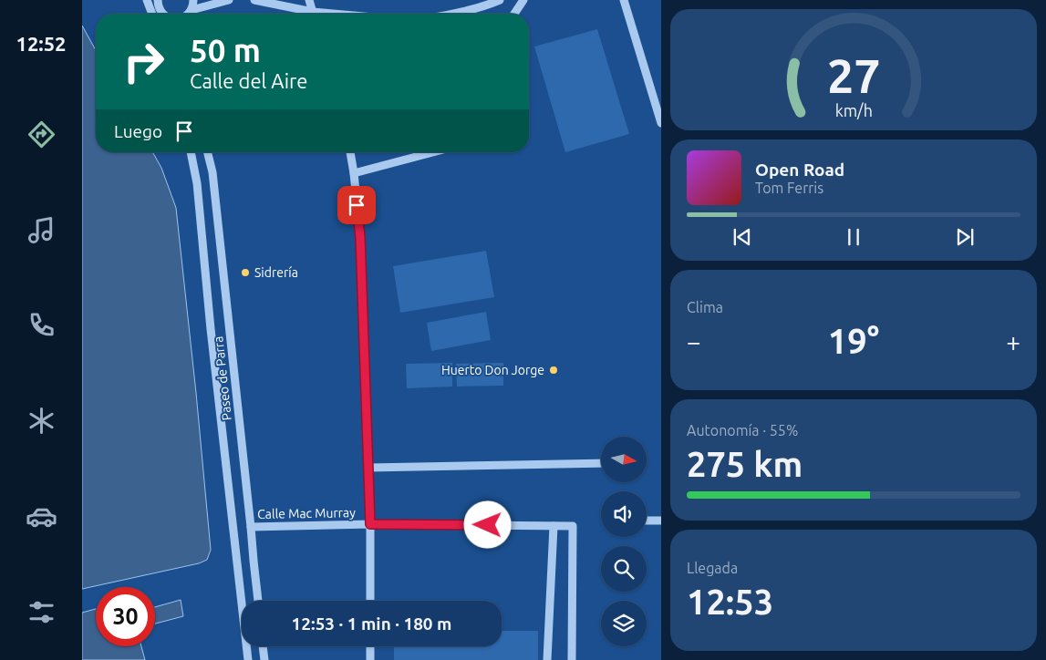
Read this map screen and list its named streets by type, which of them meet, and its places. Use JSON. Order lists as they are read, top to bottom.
{
  "streets": {
    "street": ["Paseo de Parra", "Calle Mac Murray"]
  },
  "crossings": [
    ["Paseo de Parra", "Calle Mac Murray"]
  ],
  "places": ["Sidrería", "Huerto Don Jorge"],
  "north": "right",
  "page": {
    "tabs": "12:52",
    "turn": ["50 m", "Calle del Aire"],
    "then": "Luego",
    "song": ["Open Road", "Tom Ferris"],
    "tile": [
      "Clima",
      ["Autonomía · 55%", "275 km"],
      ["Llegada", "12:53"]
    ],
    "heat": ["−", "19°", "+"],
    "limit": "30",
    "trip": "12:53 · 1 min · 180 m",
    "gauge": ["27", "km/h"]
  }
}
